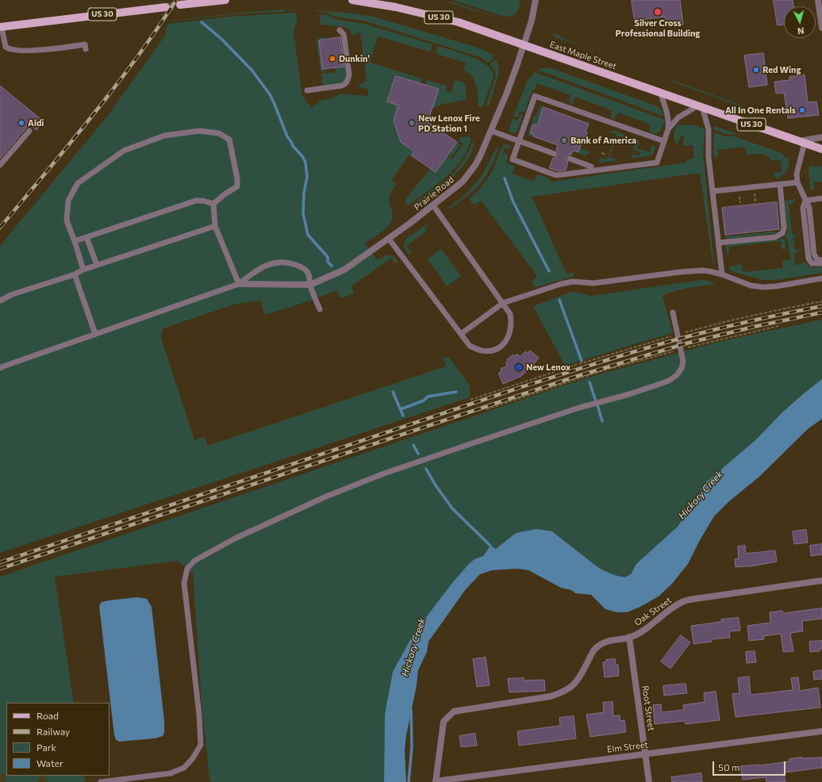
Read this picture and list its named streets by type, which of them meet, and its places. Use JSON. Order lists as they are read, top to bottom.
{
  "streets": {
    "main road": ["US 30", "East Maple Street"],
    "street": [
      "Prairie Road",
      "Oak Street",
      "Root Street",
      "Elm Street"
    ]
  },
  "crossings": [
    ["US 30", "East Maple Street"],
    ["East Maple Street", "Prairie Road"],
    ["Oak Street", "Root Street"],
    ["Oak Street", "Elm Street"],
    ["Root Street", "Elm Street"]
  ],
  "water": ["Hickory Creek"],
  "places": [
    "Silver Cross Professional Building",
    "Dunkin'",
    "Red Wing",
    "All In One Rentals",
    "Aldi",
    "New Lenox Fire PD Station 1",
    "Bank of America",
    "New Lenox"
  ],
  "legend": [
    "Road",
    "Railway",
    "Park",
    "Water"
  ],
  "scale_bar": "50 m",
  "north": "bottom"
}
